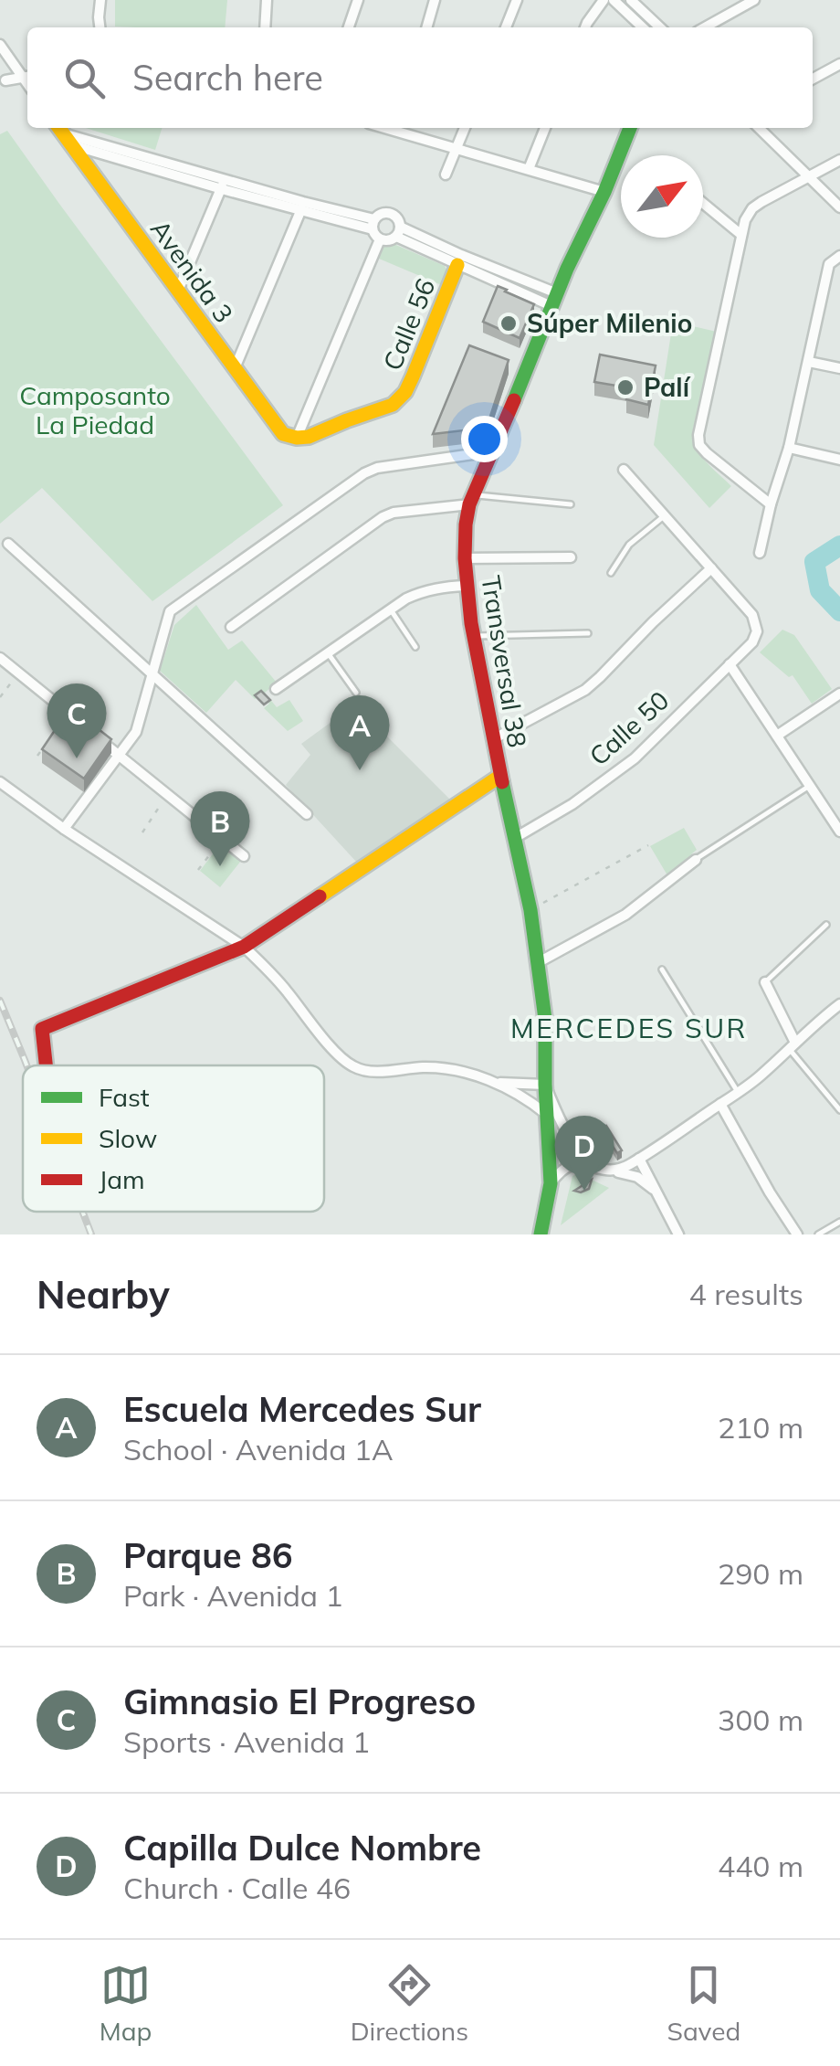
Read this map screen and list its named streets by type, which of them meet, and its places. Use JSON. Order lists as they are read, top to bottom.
{
  "streets": {
    "street": [
      "Avenida 3",
      "Calle 56",
      "Transversal 38",
      "Calle 50"
    ]
  },
  "crossings": [
    ["Avenida 3", "Calle 56"],
    ["Transversal 38", "Calle 50"]
  ],
  "districts": ["MERCEDES SUR"],
  "parks": ["Camposanto La Piedad"],
  "places": ["Súper Milenio", "Palí"],
  "legend": ["Fast", "Slow", "Jam"],
  "north": "top right",
  "page": {
    "search": "Search here",
    "pins": [
      "C",
      "A",
      "B",
      "D"
    ],
    "heading": ["Nearby", "4 results"],
    "list": [
      {
        "mark": "A",
        "name": "Escuela Mercedes Sur",
        "note": "School · Avenida 1A",
        "value": "210 m"
      },
      {
        "mark": "B",
        "name": "Parque 86",
        "note": "Park · Avenida 1",
        "value": "290 m"
      },
      {
        "mark": "C",
        "name": "Gimnasio El Progreso",
        "note": "Sports · Avenida 1",
        "value": "300 m"
      },
      {
        "mark": "D",
        "name": "Capilla Dulce Nombre",
        "note": "Church · Calle 46",
        "value": "440 m"
      }
    ],
    "nav": ["Map", "Directions", "Saved"]
  }
}
